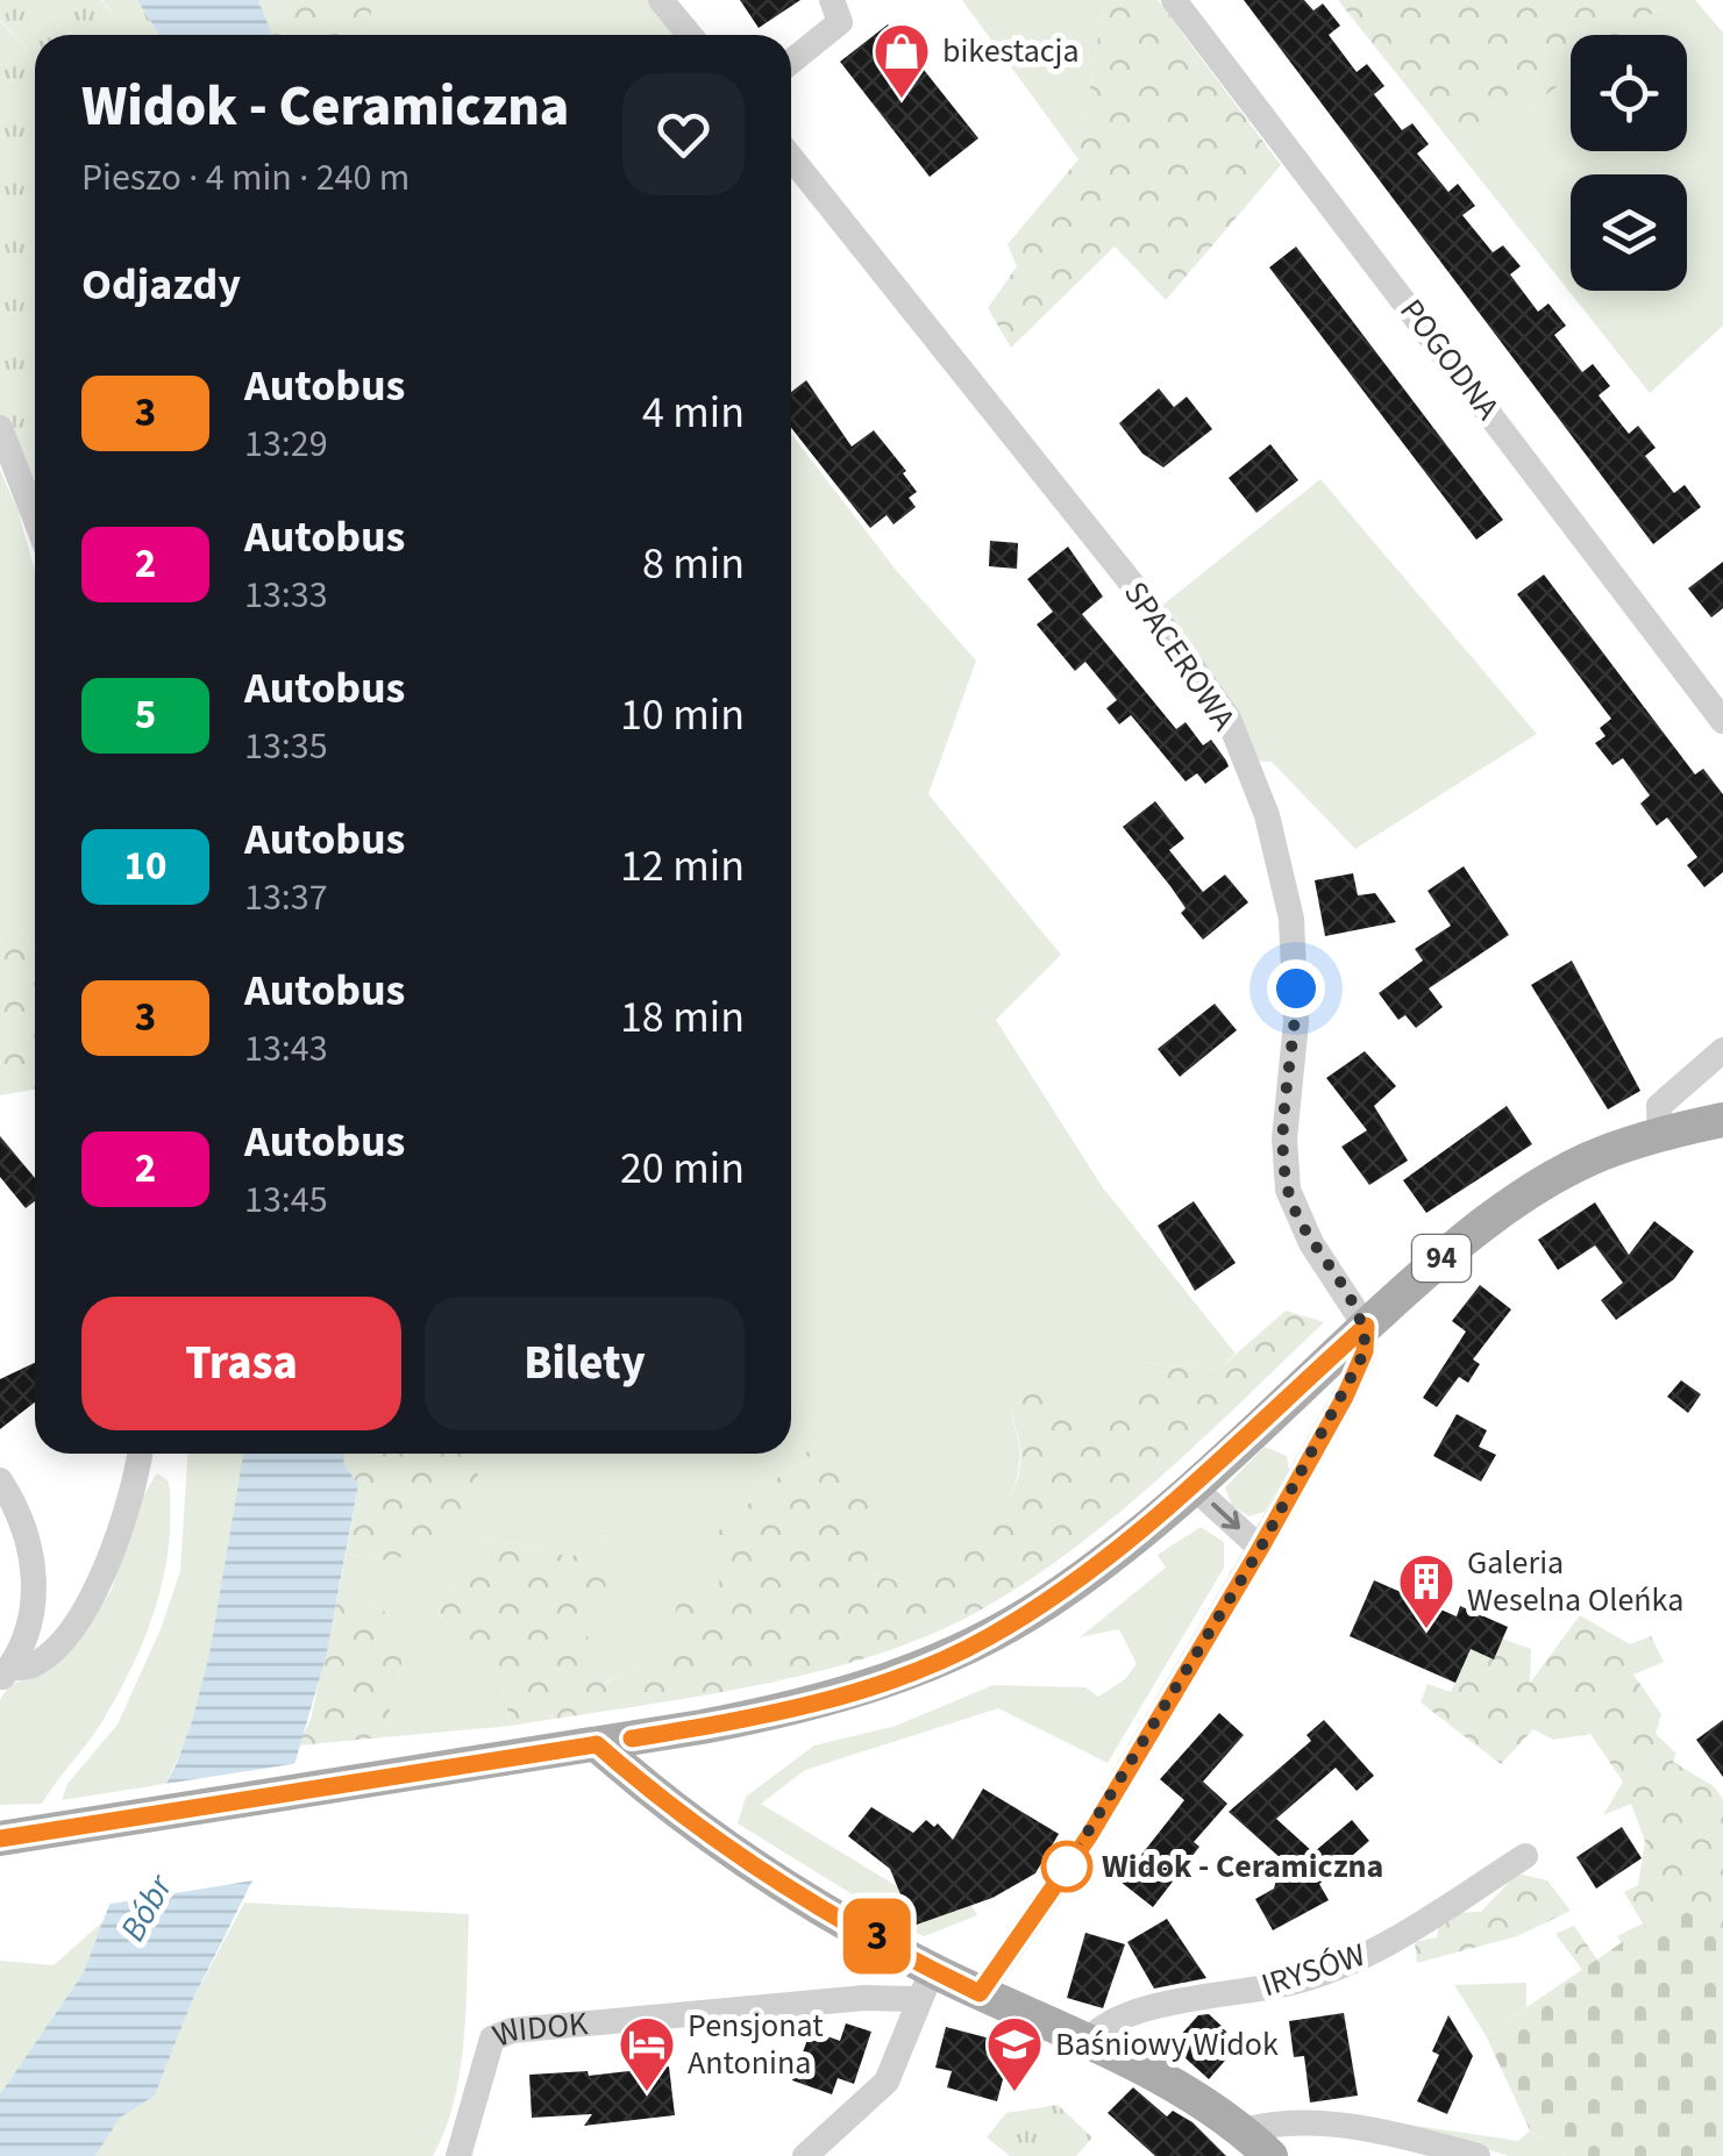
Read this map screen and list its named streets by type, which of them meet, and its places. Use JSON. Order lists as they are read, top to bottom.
{
  "streets": {
    "main road": ["94", "WIDOK"],
    "street": ["POGODNA", "SPACEROWA", "IRYSÓW"]
  },
  "crossings": [
    ["SPACEROWA", "94"],
    ["94", "WIDOK"],
    ["IRYSÓW", "WIDOK"]
  ],
  "water": ["Bóbr"],
  "places": {
    "shop": ["bikestacja"],
    "building": ["Galeria Weselna Oleńka"],
    "other": ["Widok - Ceramiczna"],
    "hotel": ["Pensjonat Antonina"],
    "school or university": ["Baśniowy Widok"]
  },
  "lines": ["bus line 3"],
  "page": {
    "on_map": "3",
    "heading": [
      ["Widok - Ceramiczna", "Pieszo · 4 min · 240 m"],
      "Odjazdy"
    ],
    "list": [
      {
        "mark": "3",
        "name": "Autobus",
        "note": "13:29",
        "value": "4 min"
      },
      {
        "mark": "2",
        "name": "Autobus",
        "note": "13:33",
        "value": "8 min"
      },
      {
        "mark": "5",
        "name": "Autobus",
        "note": "13:35",
        "value": "10 min"
      },
      {
        "mark": "10",
        "name": "Autobus",
        "note": "13:37",
        "value": "12 min"
      },
      {
        "mark": "3",
        "name": "Autobus",
        "note": "13:43",
        "value": "18 min"
      },
      {
        "mark": "2",
        "name": "Autobus",
        "note": "13:45",
        "value": "20 min"
      }
    ],
    "buttons": ["Trasa", "Bilety"]
  }
}
